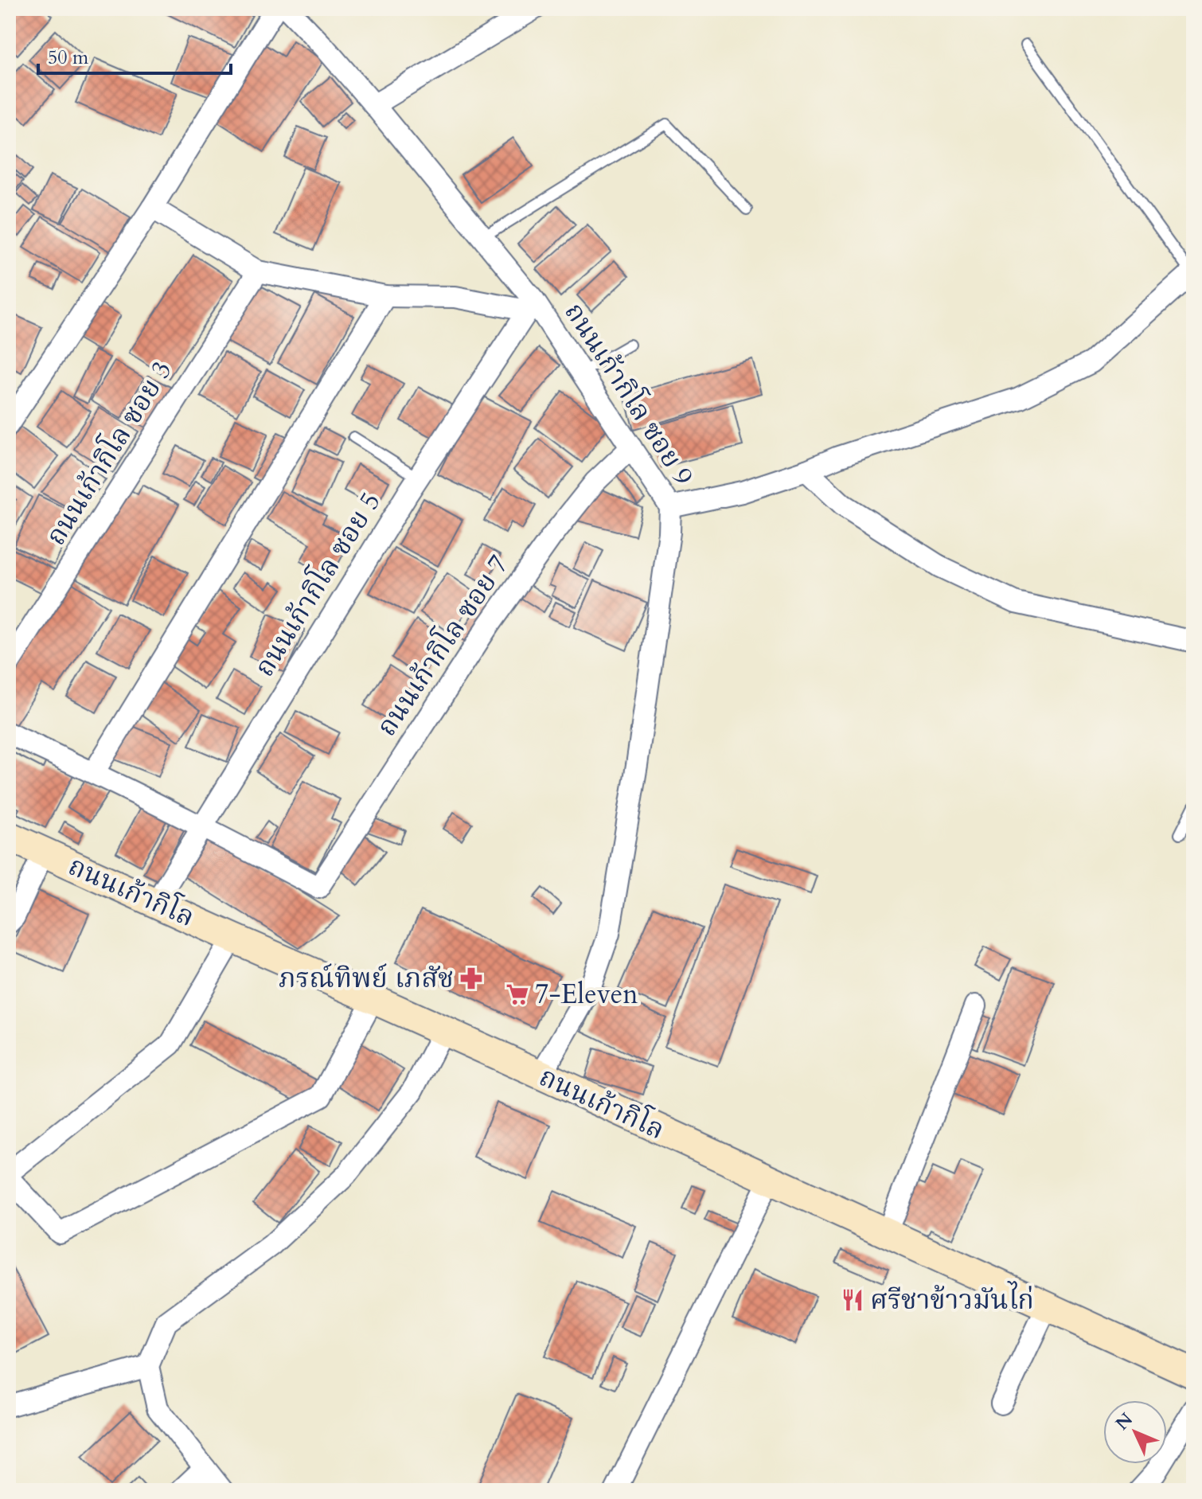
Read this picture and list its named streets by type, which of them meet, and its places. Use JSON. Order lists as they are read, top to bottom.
{
  "streets": {
    "main road": ["ถนนเก้ากิโล"],
    "street": [
      "ถนนเก้ากิโล ซอย 9",
      "ถนนเก้ากิโล ซอย 3",
      "ถนนเก้ากิโล ซอย 5",
      "ถนนเก้ากิโล ซอย 7"
    ]
  },
  "crossings": [
    ["ถนนเก้ากิโล ซอย 9", "ถนนเก้ากิโล ซอย 5"],
    ["ถนนเก้ากิโล ซอย 9", "ถนนเก้ากิโล ซอย 7"],
    ["ถนนเก้ากิโล ซอย 9", "ถนนเก้ากิโล"],
    ["ถนนเก้ากิโล ซอย 5", "ถนนเก้ากิโล ซอย 7"],
    ["ถนนเก้ากิโล ซอย 5", "ถนนเก้ากิโล"]
  ],
  "places": {
    "pharmacy": ["ภรณ์ทิพย์ เภสัช"],
    "supermarket": ["7-Eleven"],
    "restaurant": ["ศรีชาข้าวมันไก่"]
  },
  "scale_bar": "50 m",
  "north": "top left"
}
